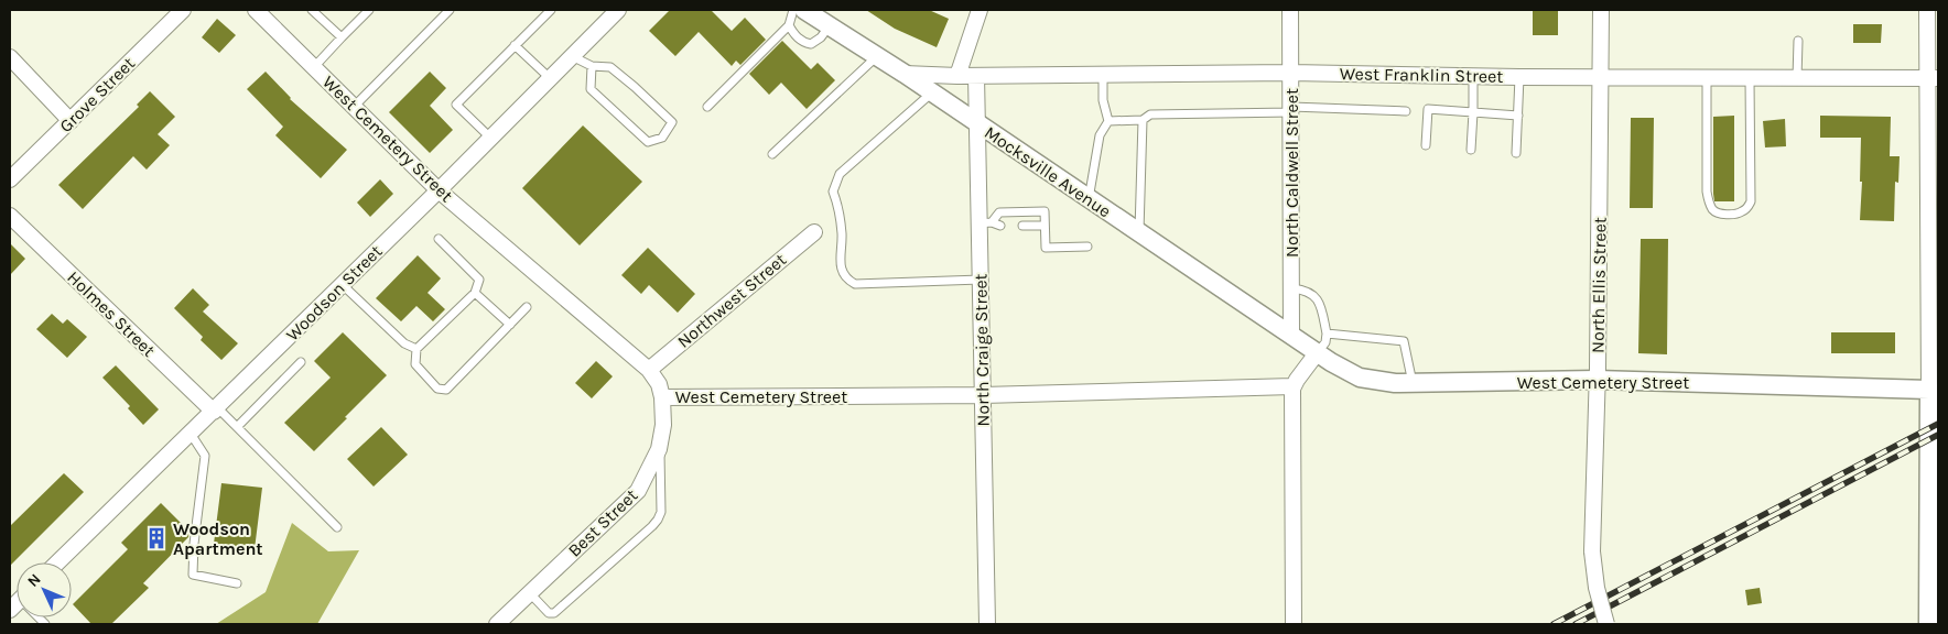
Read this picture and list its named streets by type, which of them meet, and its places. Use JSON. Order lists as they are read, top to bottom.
{
  "streets": {
    "street": [
      "West Franklin Street",
      "Grove Street",
      "West Cemetery Street",
      "Mocksville Avenue",
      "North Caldwell Street",
      "North Ellis Street",
      "Woodson Street",
      "Northwest Street",
      "Holmes Street",
      "North Craige Street",
      "Best Street"
    ]
  },
  "crossings": [
    ["West Franklin Street", "Mocksville Avenue"],
    ["West Franklin Street", "North Caldwell Street"],
    ["West Franklin Street", "North Ellis Street"],
    ["West Franklin Street", "North Craige Street"],
    ["West Cemetery Street", "Mocksville Avenue"],
    ["West Cemetery Street", "North Caldwell Street"],
    ["West Cemetery Street", "North Ellis Street"],
    ["West Cemetery Street", "Woodson Street"],
    ["West Cemetery Street", "Northwest Street"],
    ["West Cemetery Street", "North Craige Street"],
    ["West Cemetery Street", "Best Street"],
    ["Mocksville Avenue", "North Caldwell Street"],
    ["Mocksville Avenue", "North Craige Street"],
    ["Woodson Street", "Holmes Street"]
  ],
  "places": {
    "building": ["Woodson Apartment"]
  },
  "north": "top left"
}
